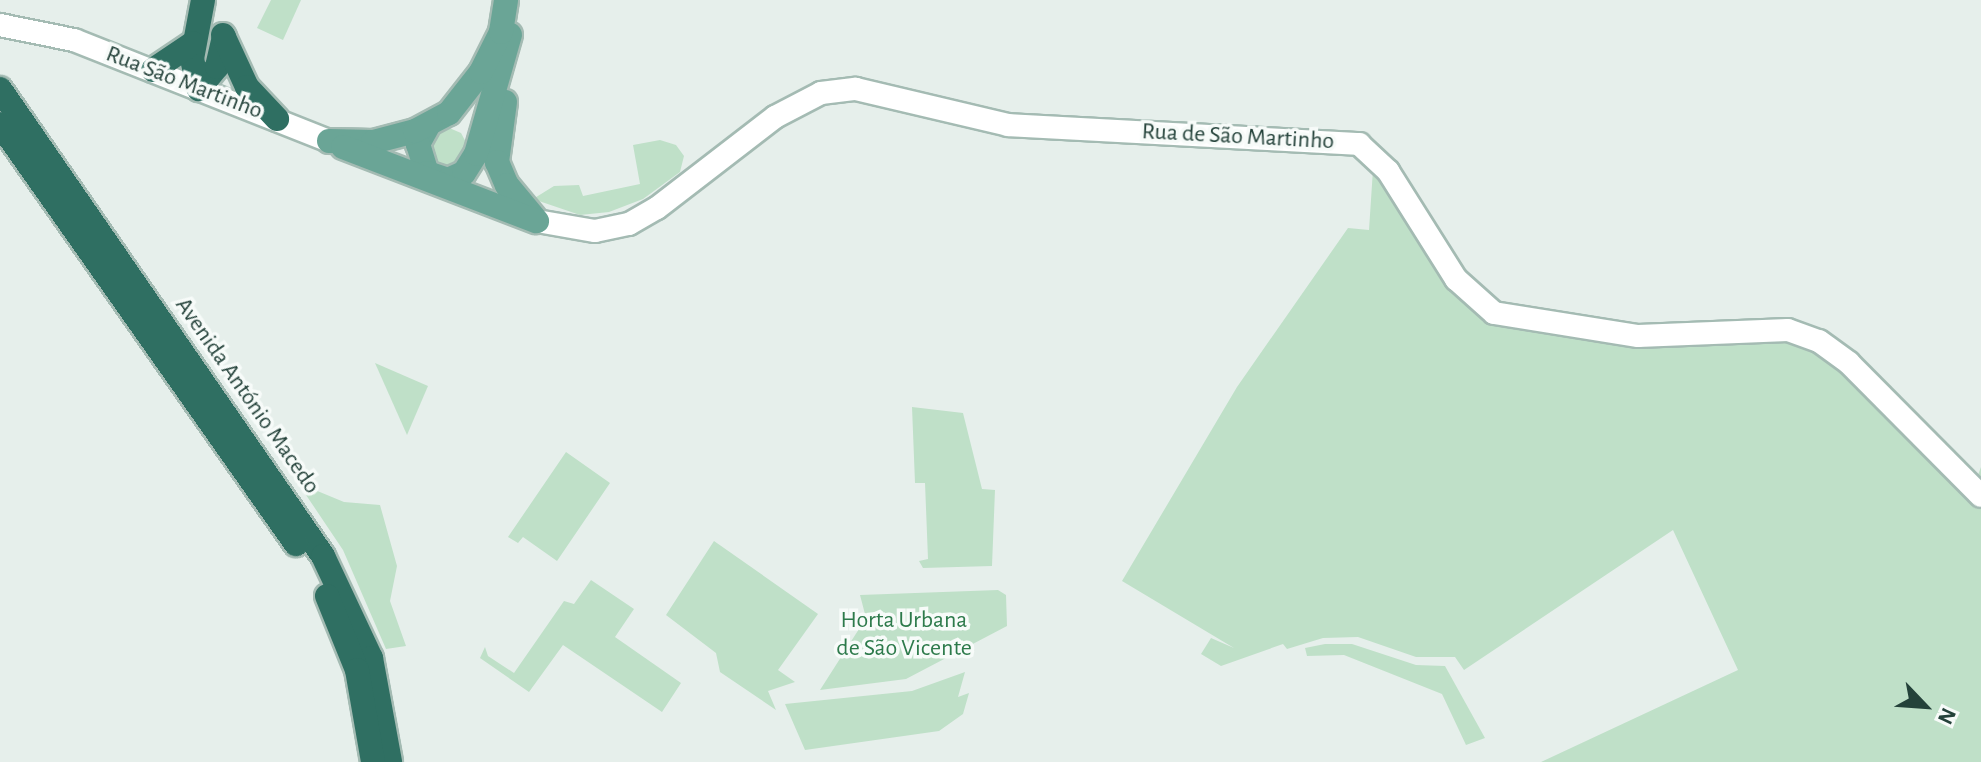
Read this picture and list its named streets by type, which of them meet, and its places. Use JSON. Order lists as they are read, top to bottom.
{
  "streets": {
    "highway": ["Avenida António Macedo"],
    "main road": ["Rua São Martinho"],
    "street": ["Rua de São Martinho"]
  },
  "crossings": [
    ["Rua São Martinho", "Rua de São Martinho"]
  ],
  "parks": ["Horta Urbana de São Vicente"],
  "north": "bottom right"
}
